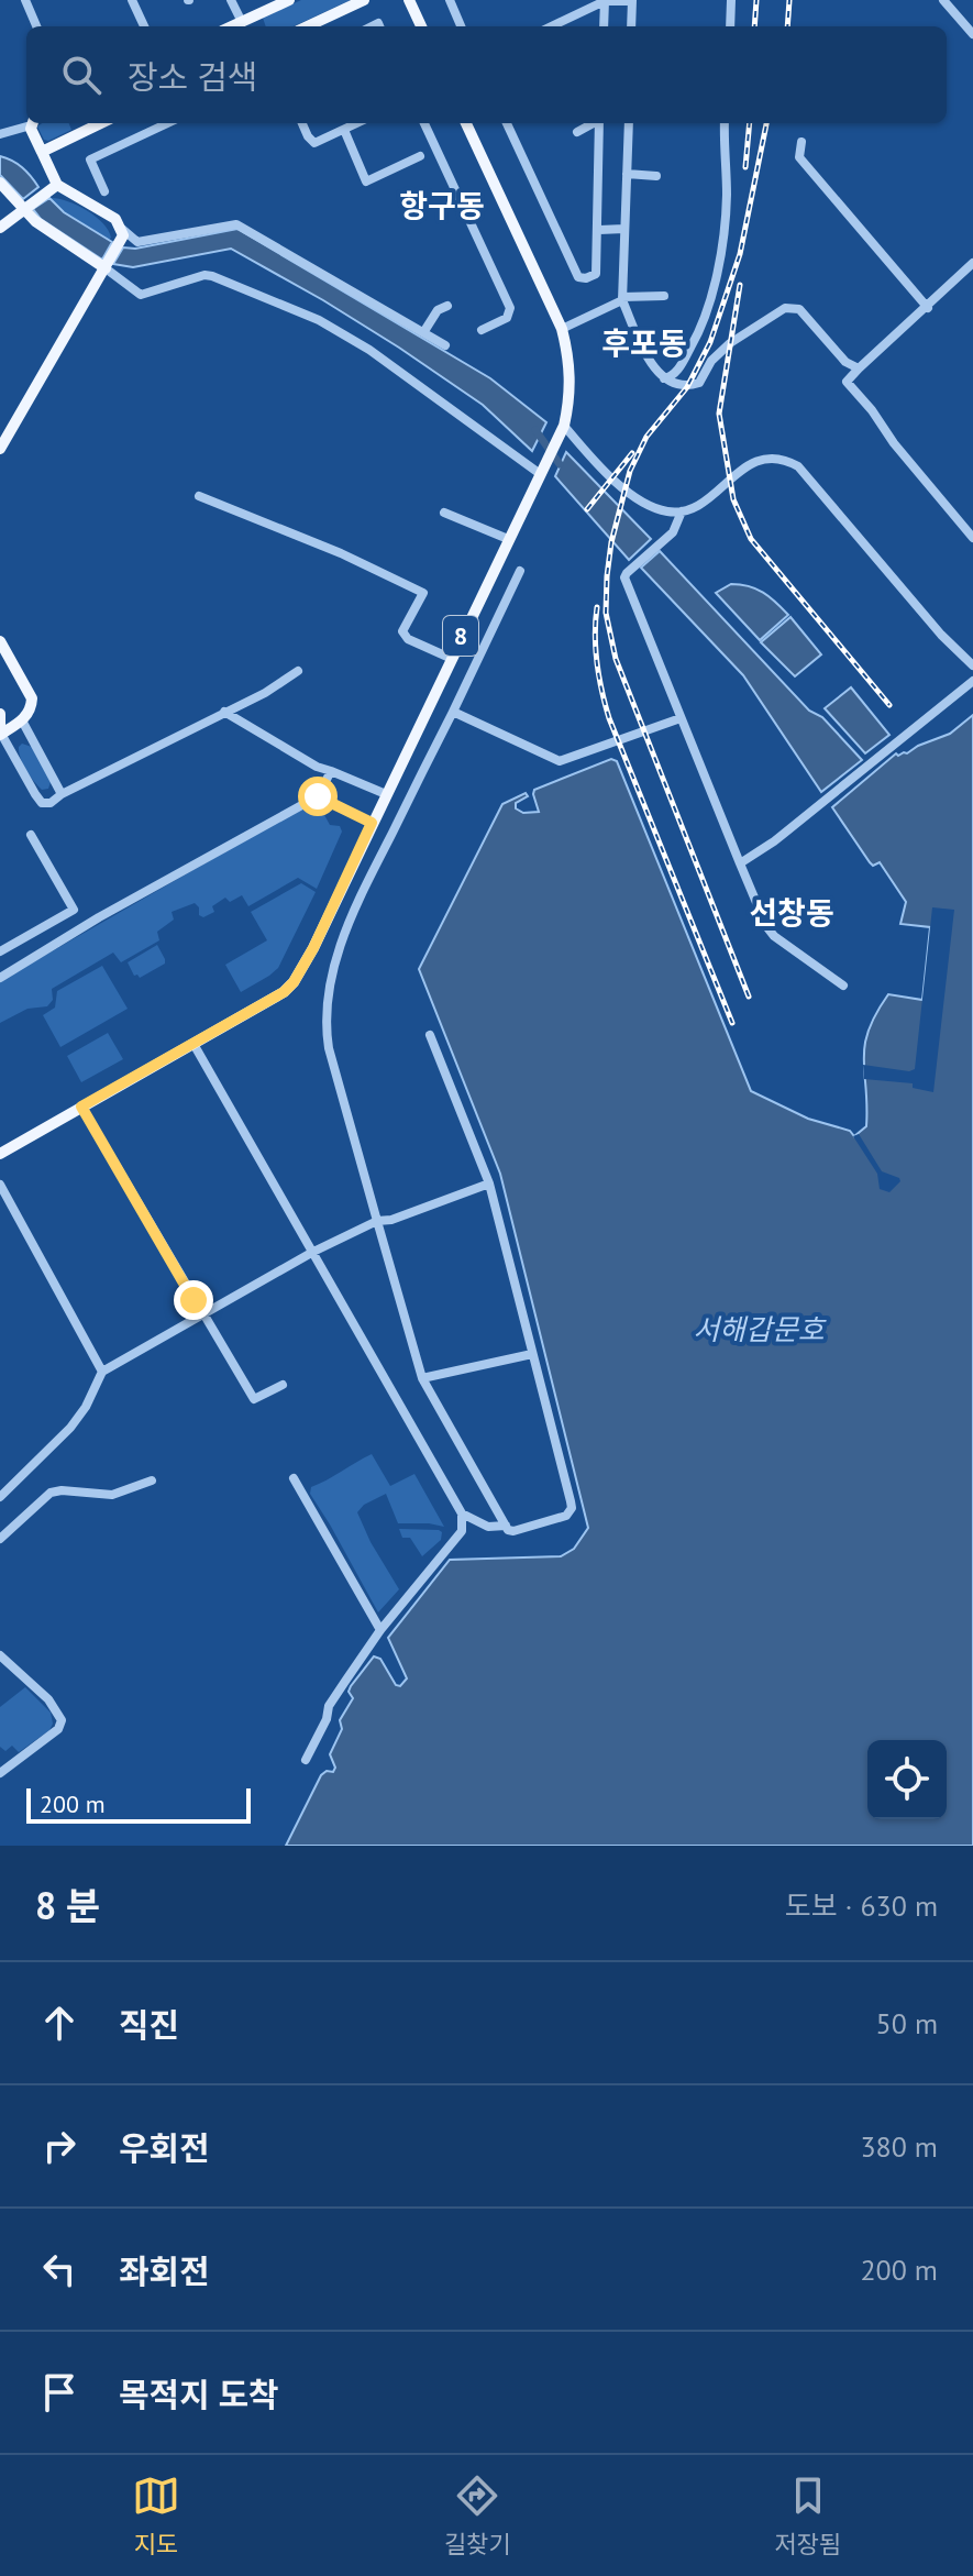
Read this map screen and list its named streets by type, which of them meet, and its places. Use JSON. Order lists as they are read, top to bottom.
{
  "streets": {
    "main road": ["8"]
  },
  "districts": ["항구동", "후포동", "선창동"],
  "water": ["서해갑문호"],
  "scale_bar": "200 m",
  "page": {
    "search": "장소 검색",
    "scale": "200 m",
    "heading": ["8 분", "도보 · 630 m"],
    "list": [
      ["직진", "50 m"],
      ["우회전", "380 m"],
      ["좌회전", "200 m"],
      "목적지 도착"
    ],
    "nav": ["지도", "길찾기", "저장됨"]
  }
}
